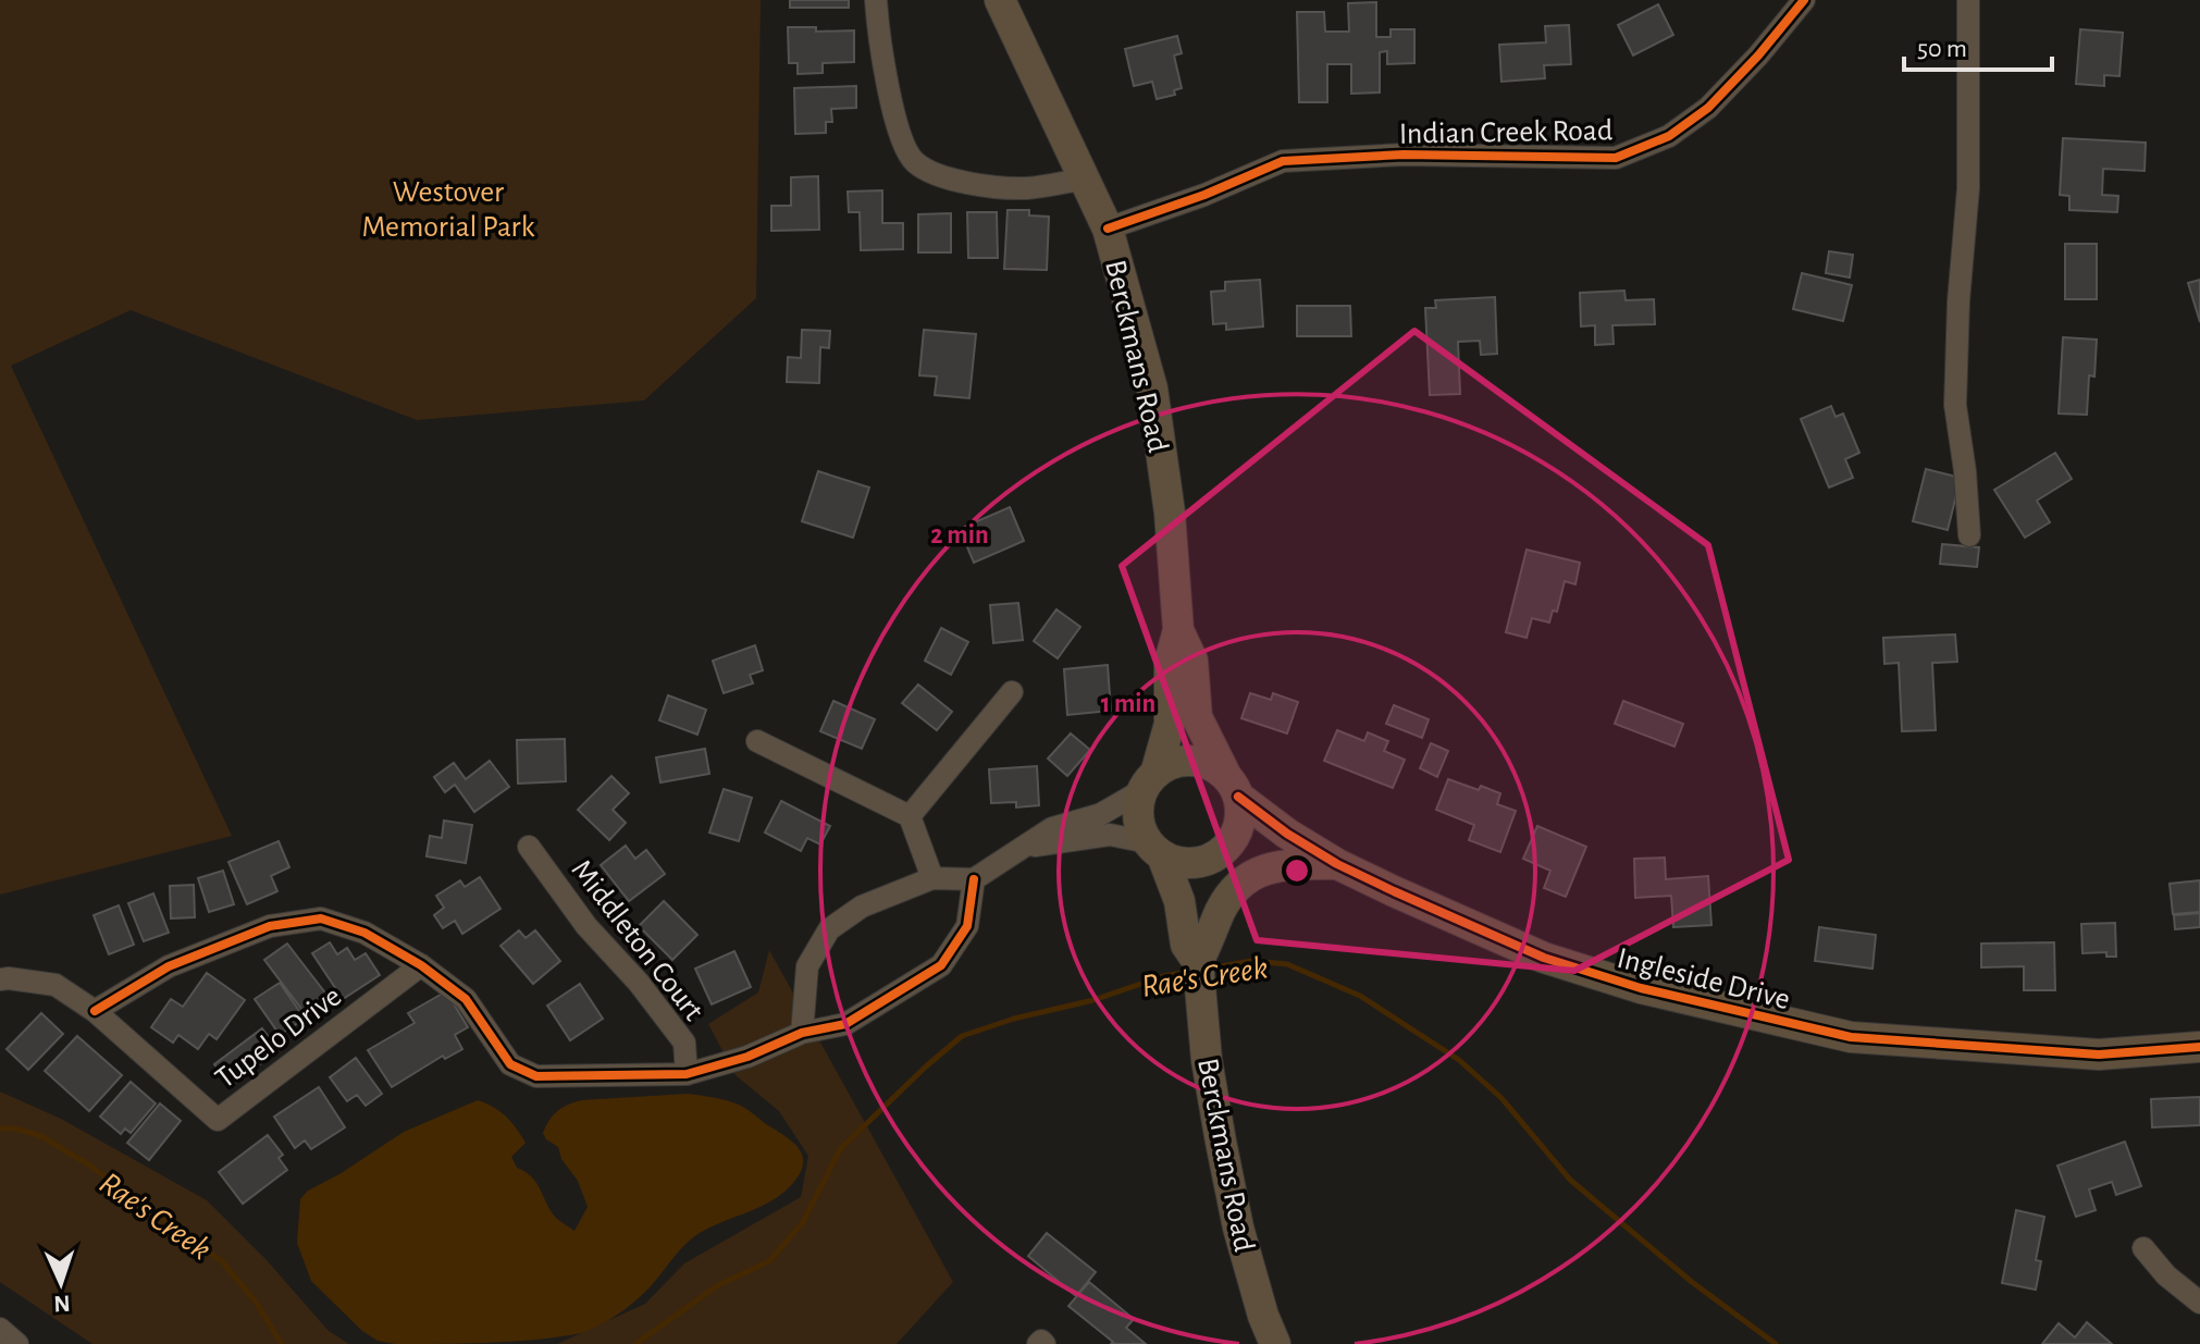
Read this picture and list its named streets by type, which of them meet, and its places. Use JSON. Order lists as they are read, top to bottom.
{
  "streets": {
    "main road": ["Berckmans Road", "Ingleside Drive"],
    "street": ["Indian Creek Road", "Middleton Court", "Tupelo Drive"]
  },
  "crossings": [
    ["Indian Creek Road", "Berckmans Road"],
    ["Berckmans Road", "Ingleside Drive"]
  ],
  "water": ["Rae's Creek"],
  "parks": ["Westover Memorial Park"],
  "scale_bar": "50 m",
  "north": "bottom",
  "rings": ["2 min", "1 min"]
}
